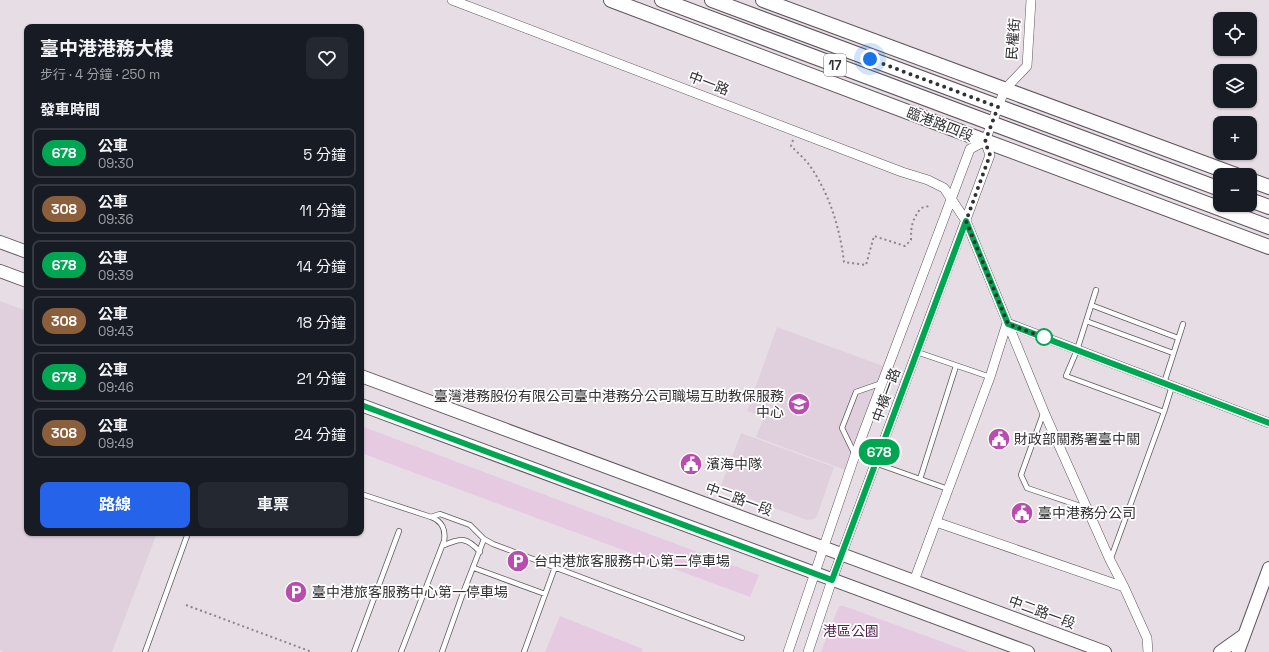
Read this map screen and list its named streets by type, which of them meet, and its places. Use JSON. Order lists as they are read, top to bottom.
{
  "streets": {
    "main road": ["17", "臨港路四段"],
    "street": [
      "民權街",
      "中一路",
      "中橫一路",
      "中二路一段"
    ]
  },
  "crossings": [
    ["民權街", "17"],
    ["民權街", "臨港路四段"],
    ["民權街", "中橫一路"],
    ["中一路", "中橫一路"],
    ["臨港路四段", "中橫一路"],
    ["中橫一路", "中二路一段"]
  ],
  "parks": ["港區公園"],
  "places": {
    "school or university": ["臺灣港務股份有限公司臺中港務分公司職場互助教保服務 中心"],
    "public building": ["財政部關務署臺中關", "濱海中隊", "臺中港務分公司"],
    "parking": ["台中港旅客服務中心第二停車場", "臺中港旅客服務中心第一停車場"]
  },
  "lines": ["bus line 678"],
  "page": {
    "on_map": "678",
    "map_buttons": ["+", "−"],
    "heading": [
      ["臺中港港務大樓", "步行 · 4 分鐘 · 250 m"],
      "發車時間"
    ],
    "list": [
      {
        "mark": "678",
        "name": "公車",
        "note": "09:30",
        "value": "5 分鐘"
      },
      {
        "mark": "308",
        "name": "公車",
        "note": "09:36",
        "value": "11 分鐘"
      },
      {
        "mark": "678",
        "name": "公車",
        "note": "09:39",
        "value": "14 分鐘"
      },
      {
        "mark": "308",
        "name": "公車",
        "note": "09:43",
        "value": "18 分鐘"
      },
      {
        "mark": "678",
        "name": "公車",
        "note": "09:46",
        "value": "21 分鐘"
      },
      {
        "mark": "308",
        "name": "公車",
        "note": "09:49",
        "value": "24 分鐘"
      }
    ],
    "buttons": ["路線", "車票"]
  }
}
